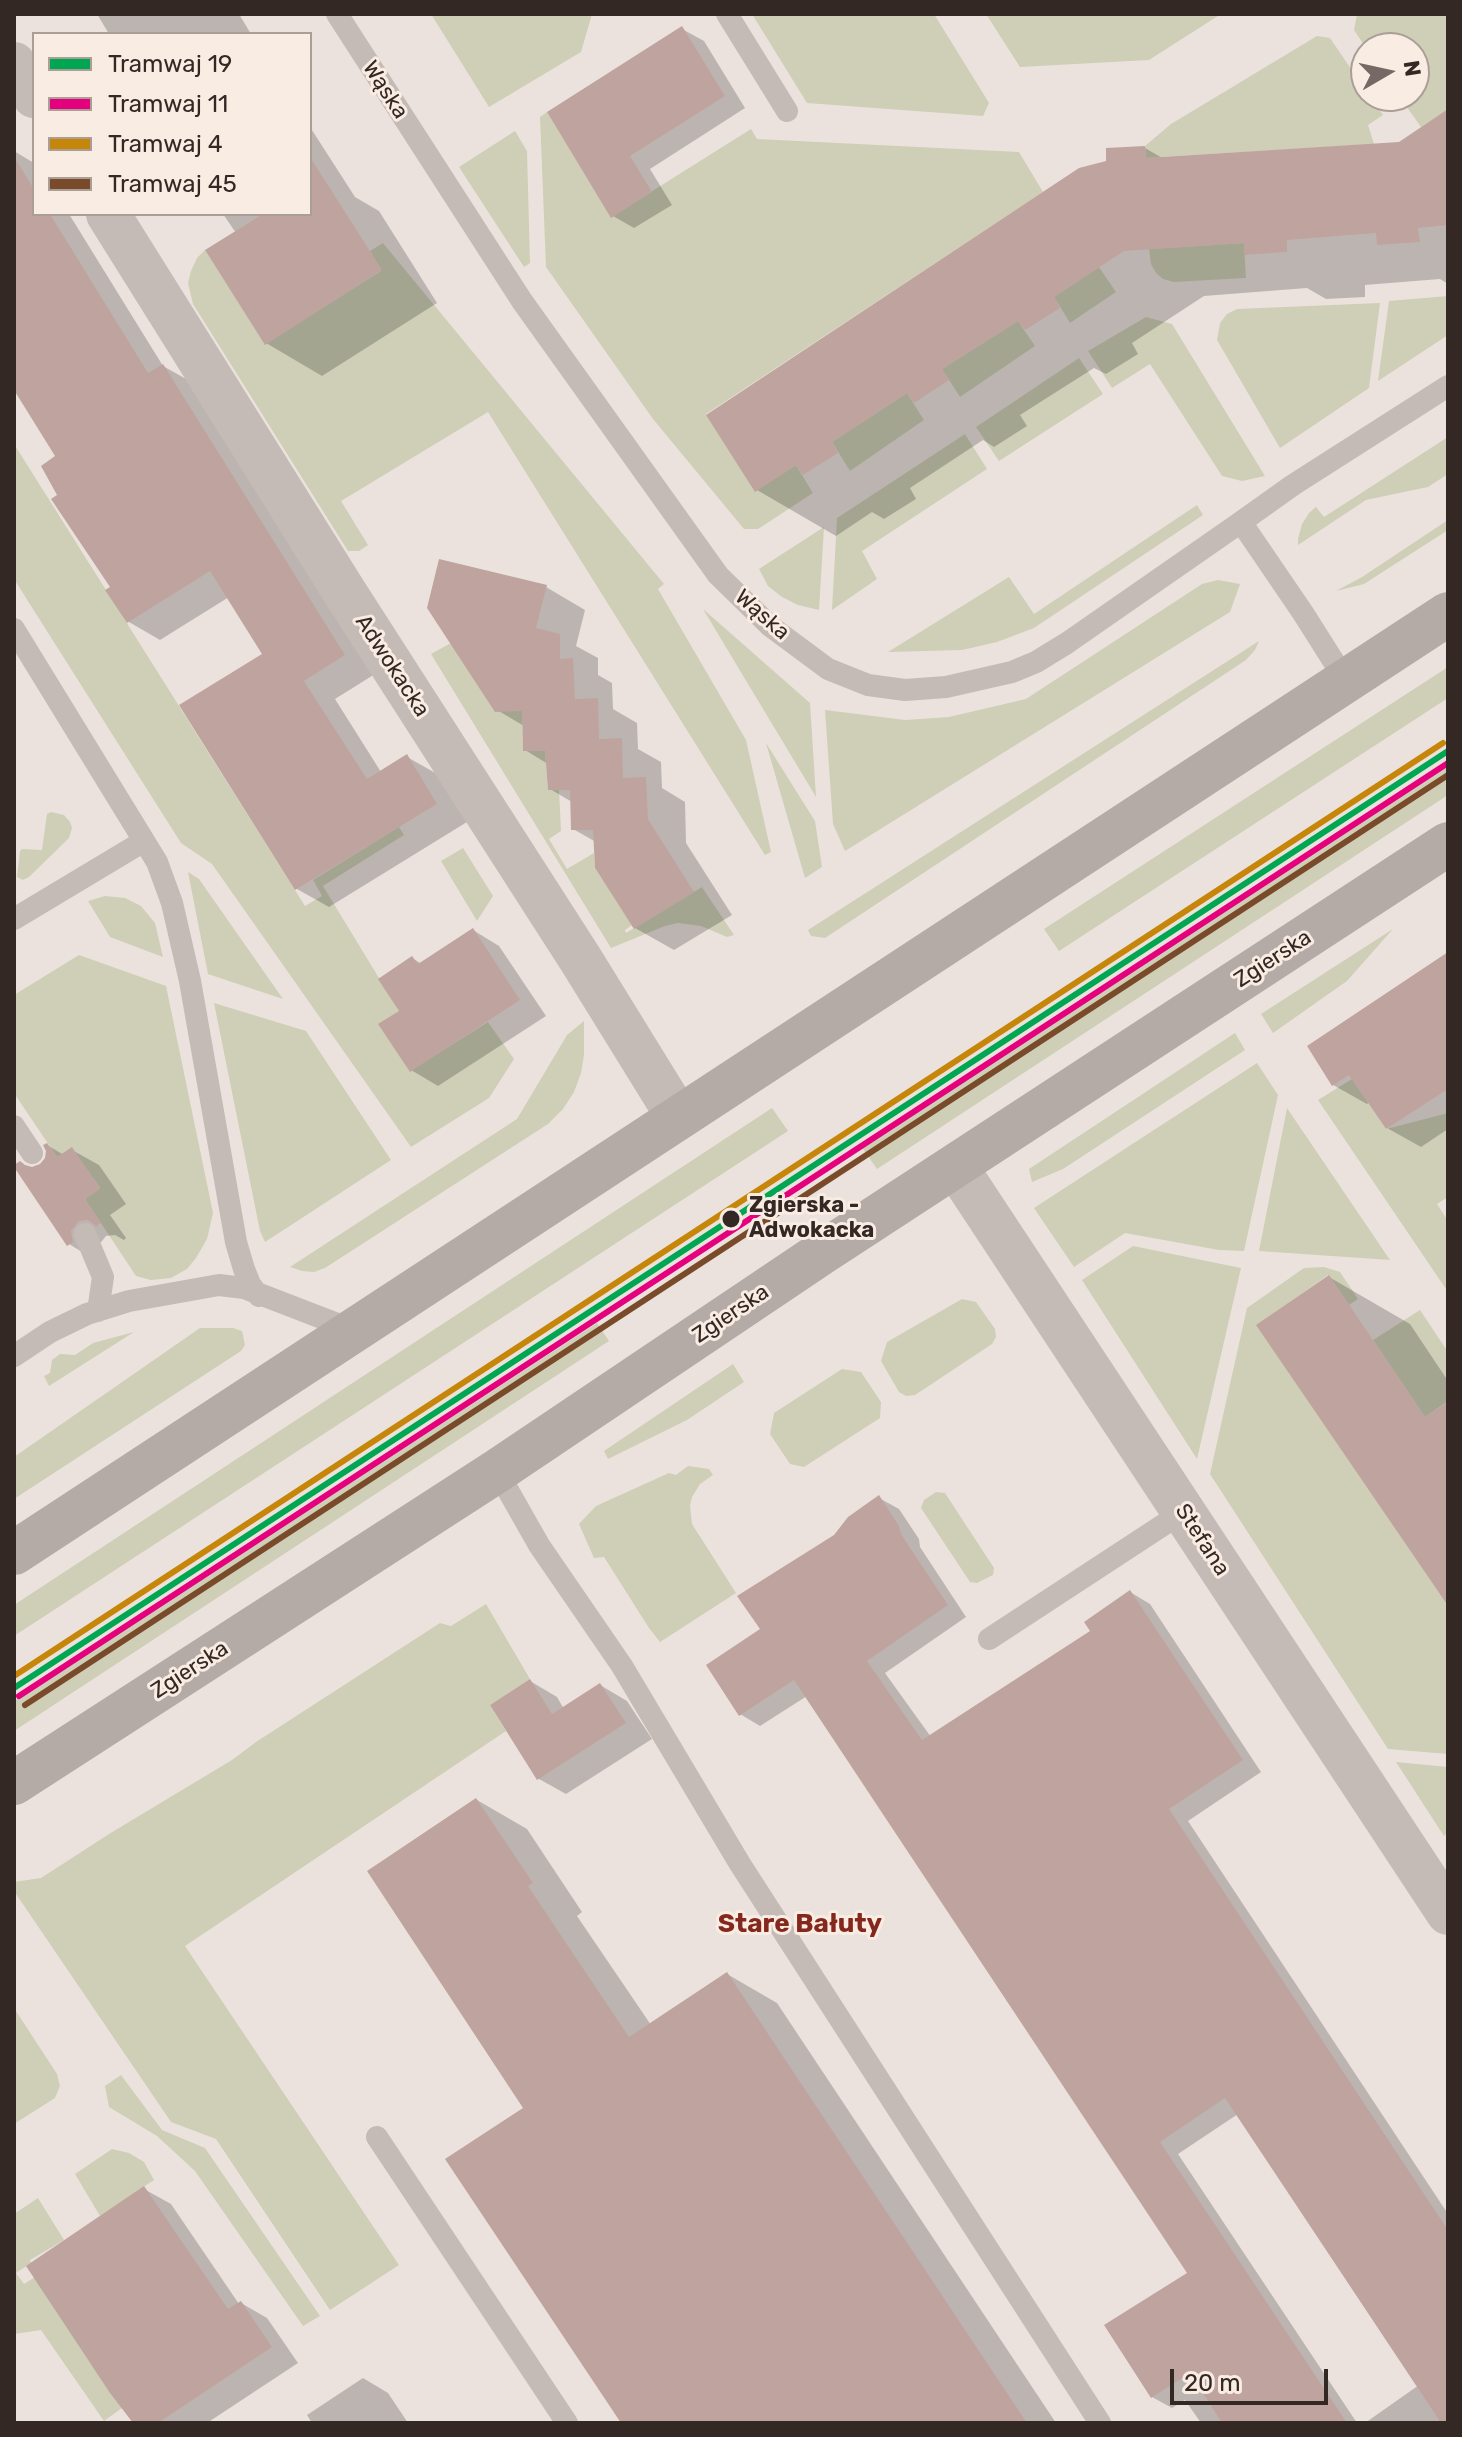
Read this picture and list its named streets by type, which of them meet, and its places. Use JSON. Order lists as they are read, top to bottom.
{
  "streets": {
    "main road": ["Zgierska"],
    "street": ["Adwokacka", "Stefana"],
    "lane": ["Wąska"]
  },
  "crossings": [
    ["Zgierska", "Stefana"]
  ],
  "districts": ["Stare Bałuty"],
  "places": ["Zgierska - Adwokacka"],
  "lines": [
    "tram line 4",
    "tram line 19",
    "tram line 11",
    "tram line 45"
  ],
  "legend": [
    "Tramwaj 19",
    "Tramwaj 11",
    "Tramwaj 4",
    "Tramwaj 45"
  ],
  "scale_bar": "20 m",
  "north": "right"
}
